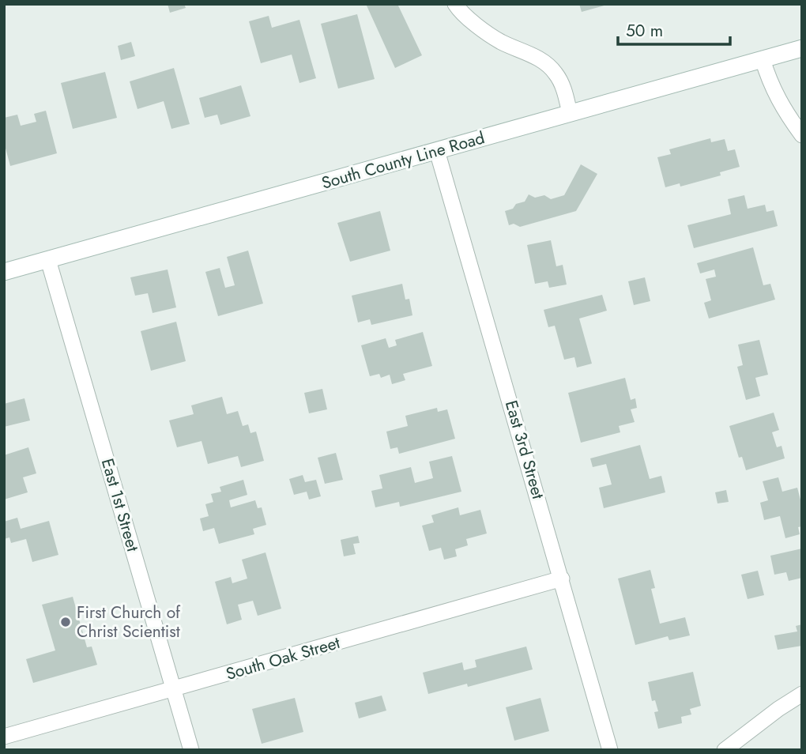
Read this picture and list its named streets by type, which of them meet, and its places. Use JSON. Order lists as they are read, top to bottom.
{
  "streets": {
    "main road": ["South County Line Road"],
    "street": ["East 3rd Street", "East 1st Street", "South Oak Street"]
  },
  "crossings": [
    ["South County Line Road", "East 3rd Street"],
    ["South County Line Road", "East 1st Street"],
    ["East 3rd Street", "South Oak Street"],
    ["East 1st Street", "South Oak Street"]
  ],
  "places": ["First Church of Christ Scientist"],
  "scale_bar": "50 m"
}
